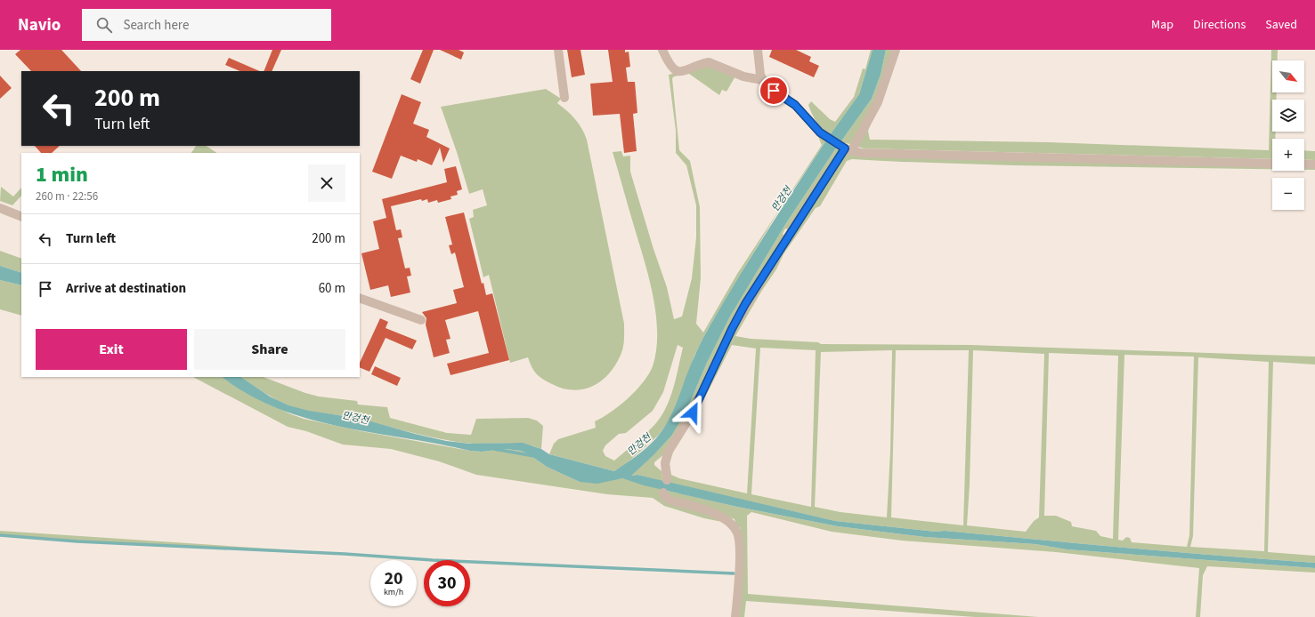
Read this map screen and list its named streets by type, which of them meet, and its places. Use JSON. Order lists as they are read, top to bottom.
{
  "water": ["만겅천"],
  "north": "bottom right",
  "page": {
    "header": "Navio",
    "search": "Search here",
    "nav": ["Map", "Directions", "Saved"],
    "map_buttons": ["+", "−"],
    "turn": ["200 m", "Turn left"],
    "heading": ["1 min", "260 m · 22:56"],
    "list": [
      {
        "name": "Turn left",
        "value": "200 m"
      },
      {
        "name": "Arrive at destination",
        "value": "60 m"
      }
    ],
    "buttons": ["Exit", "Share"],
    "speed": "20 km/h",
    "limit": "30"
  }
}
